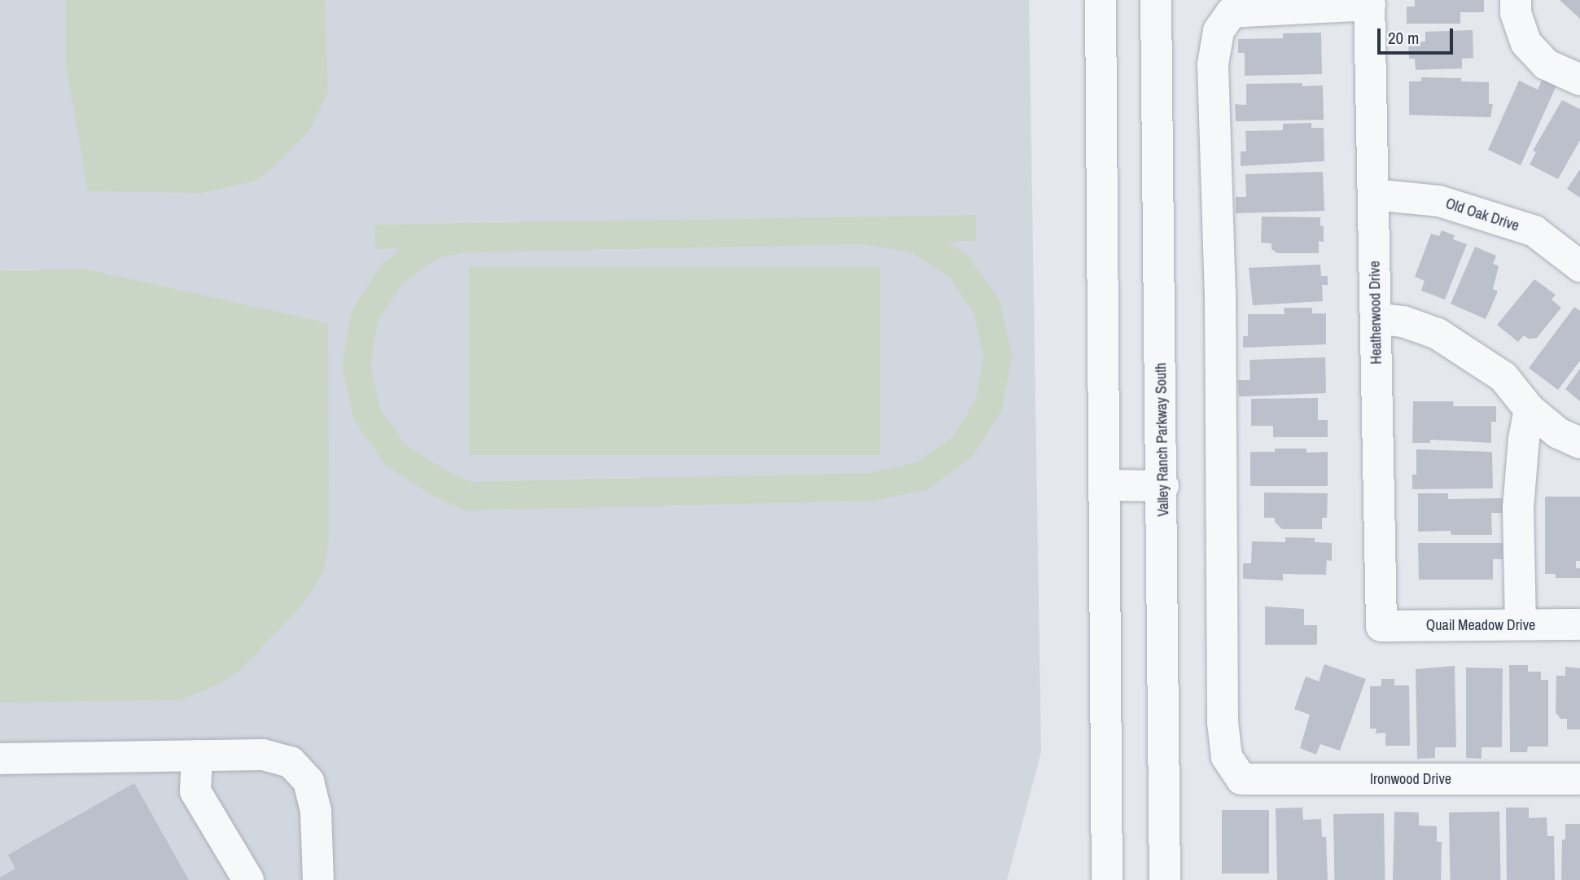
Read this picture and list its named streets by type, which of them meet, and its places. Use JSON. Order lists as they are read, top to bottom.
{
  "streets": {
    "street": [
      "Old Oak Drive",
      "Heatherwood Drive",
      "Valley Ranch Parkway South",
      "Quail Meadow Drive",
      "Ironwood Drive"
    ]
  },
  "crossings": [
    ["Old Oak Drive", "Heatherwood Drive"],
    ["Heatherwood Drive", "Quail Meadow Drive"],
    ["Heatherwood Drive", "Ironwood Drive"]
  ],
  "scale_bar": "20 m"
}
